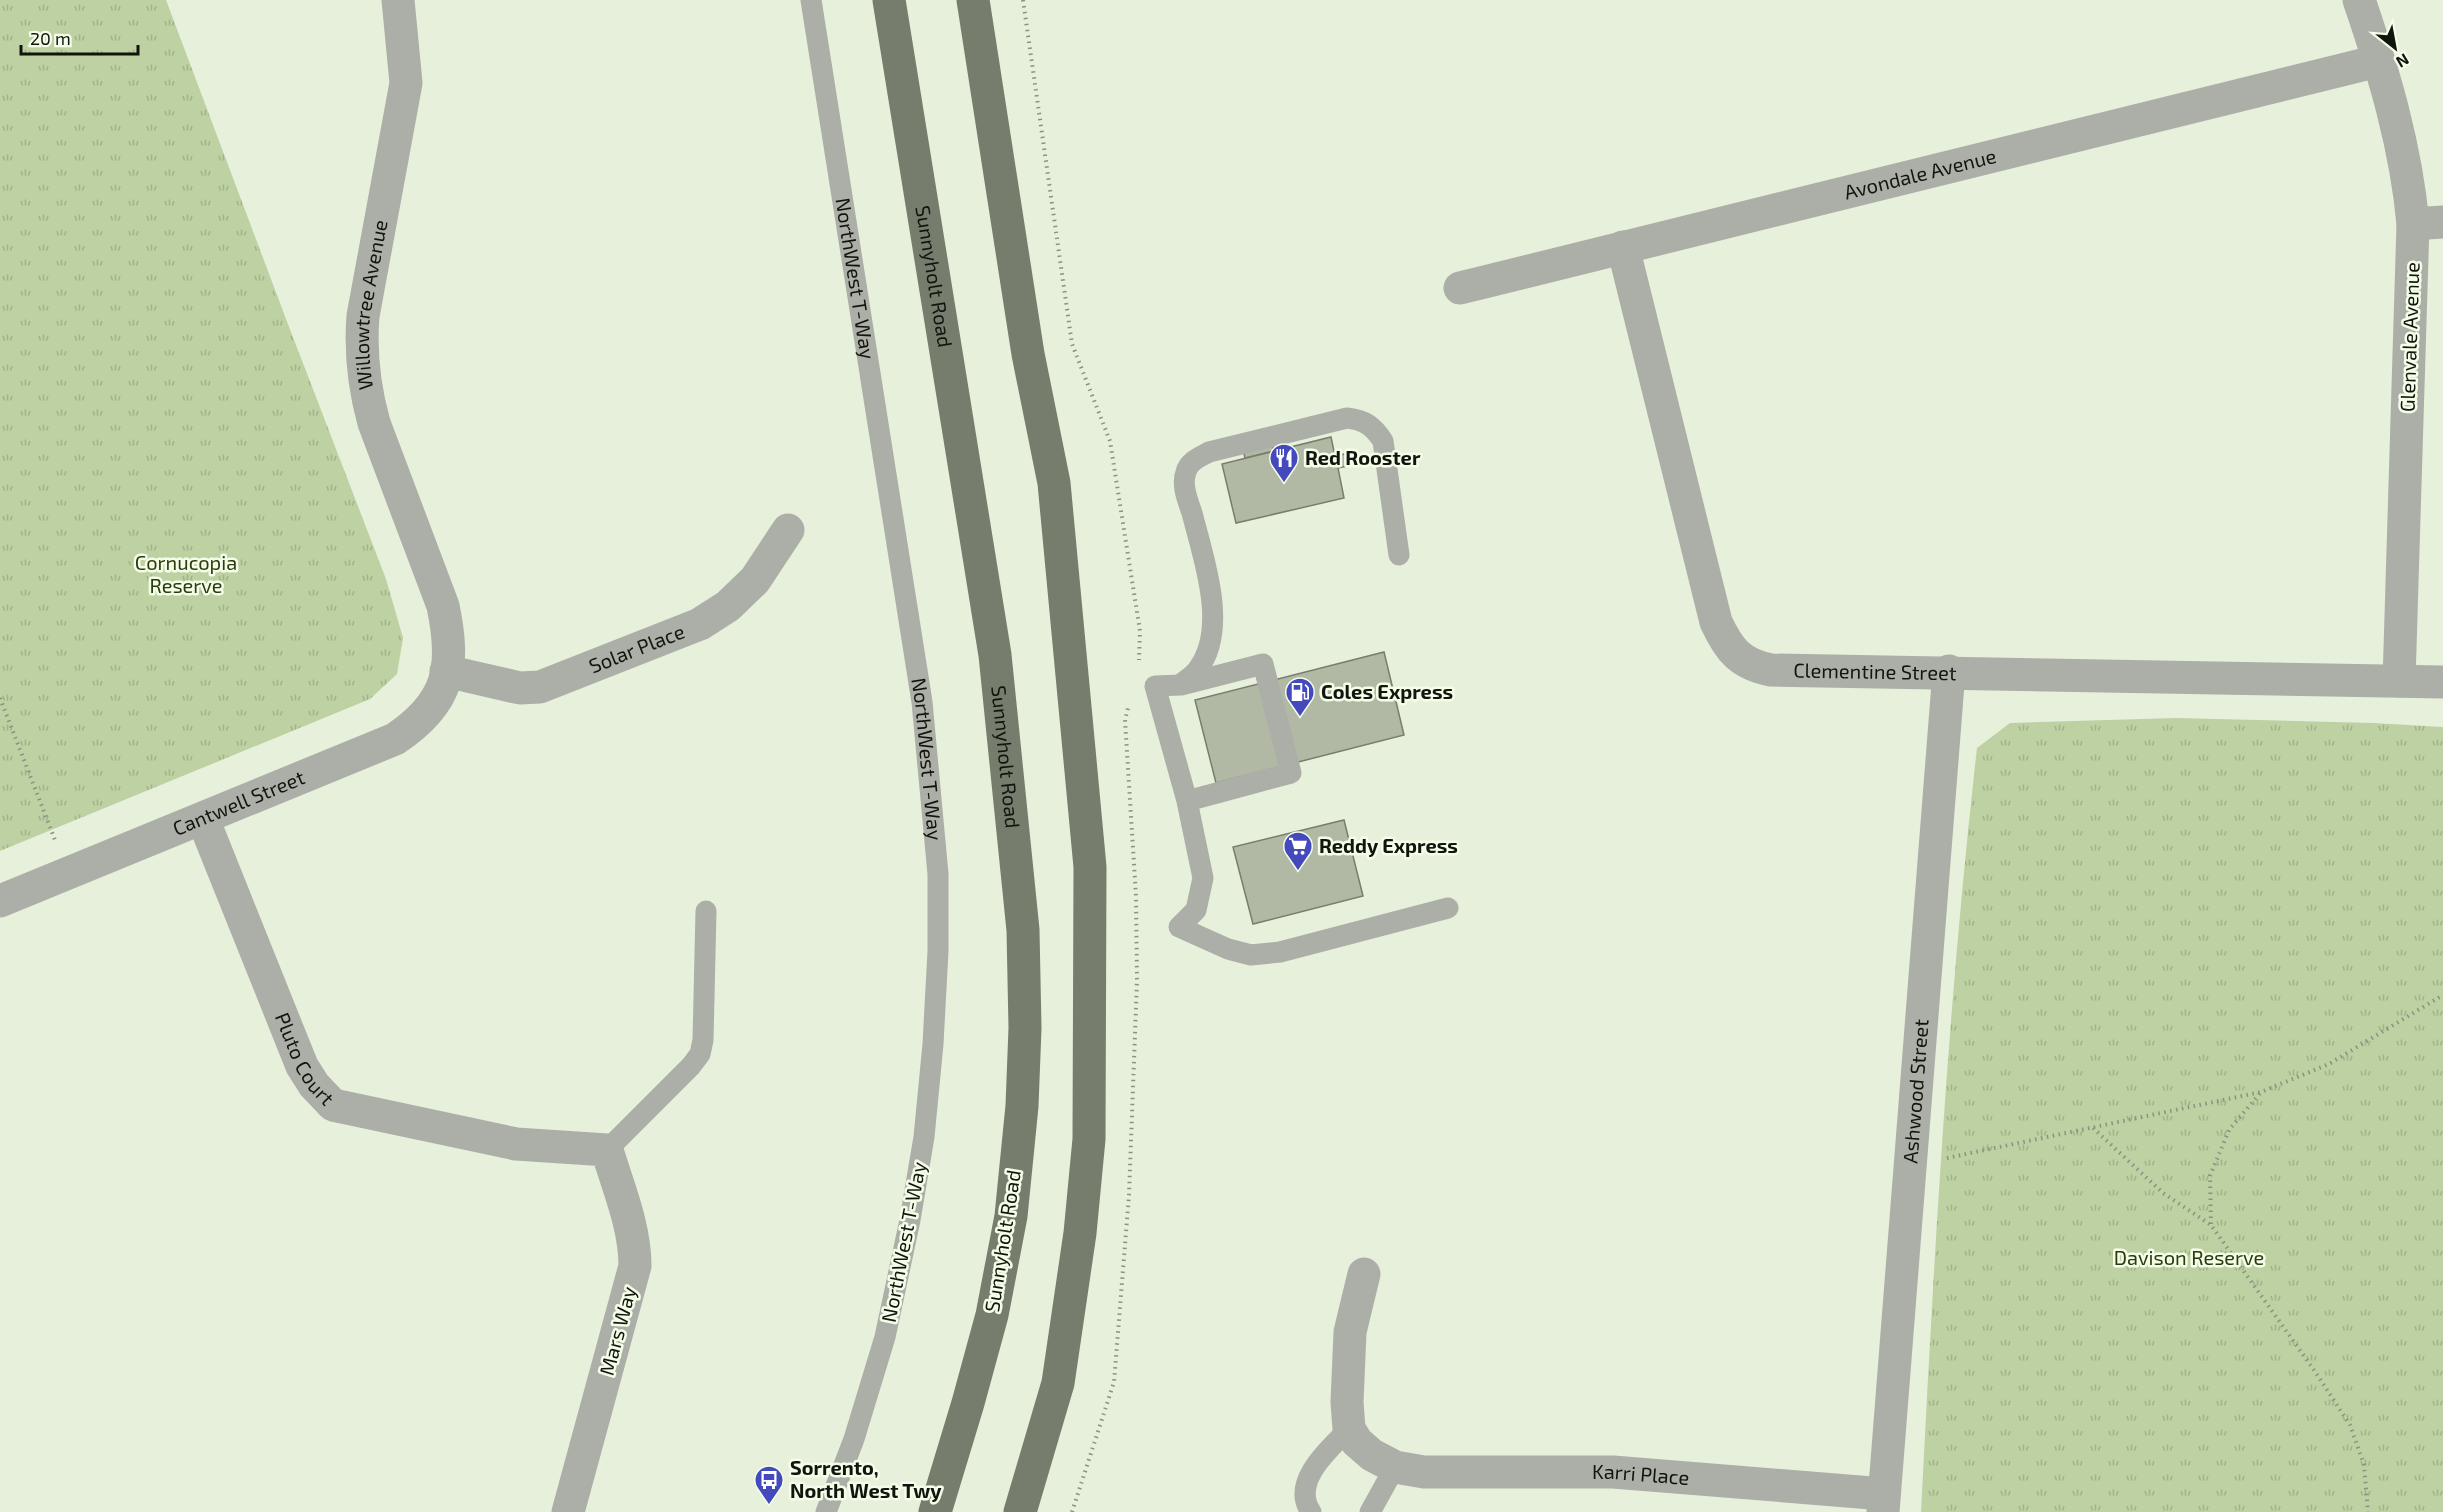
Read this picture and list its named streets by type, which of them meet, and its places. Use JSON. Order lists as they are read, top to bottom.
{
  "streets": {
    "main road": ["Sunnyholt Road"],
    "street": [
      "Avondale Avenue",
      "Willowtree Avenue",
      "Glenvale Avenue",
      "Solar Place",
      "Clementine Street",
      "Cantwell Street",
      "Pluto Court",
      "Ashwood Street",
      "Mars Way",
      "Karri Place"
    ],
    "lane": ["NorthWest T-Way"]
  },
  "crossings": [
    ["Avondale Avenue", "Glenvale Avenue"],
    ["Avondale Avenue", "Clementine Street"],
    ["Willowtree Avenue", "Solar Place"],
    ["Willowtree Avenue", "Cantwell Street"],
    ["Glenvale Avenue", "Clementine Street"],
    ["Solar Place", "Cantwell Street"],
    ["Clementine Street", "Ashwood Street"],
    ["Cantwell Street", "Pluto Court"],
    ["Pluto Court", "Mars Way"],
    ["Ashwood Street", "Karri Place"]
  ],
  "parks": ["Cornucopia Reserve", "Davison Reserve"],
  "places": {
    "restaurant": ["Red Rooster"],
    "fuel station": ["Coles Express"],
    "supermarket": ["Reddy Express"],
    "bus stop": ["Sorrento, North West Twy"]
  },
  "scale_bar": "20 m",
  "north": "bottom right"
}
